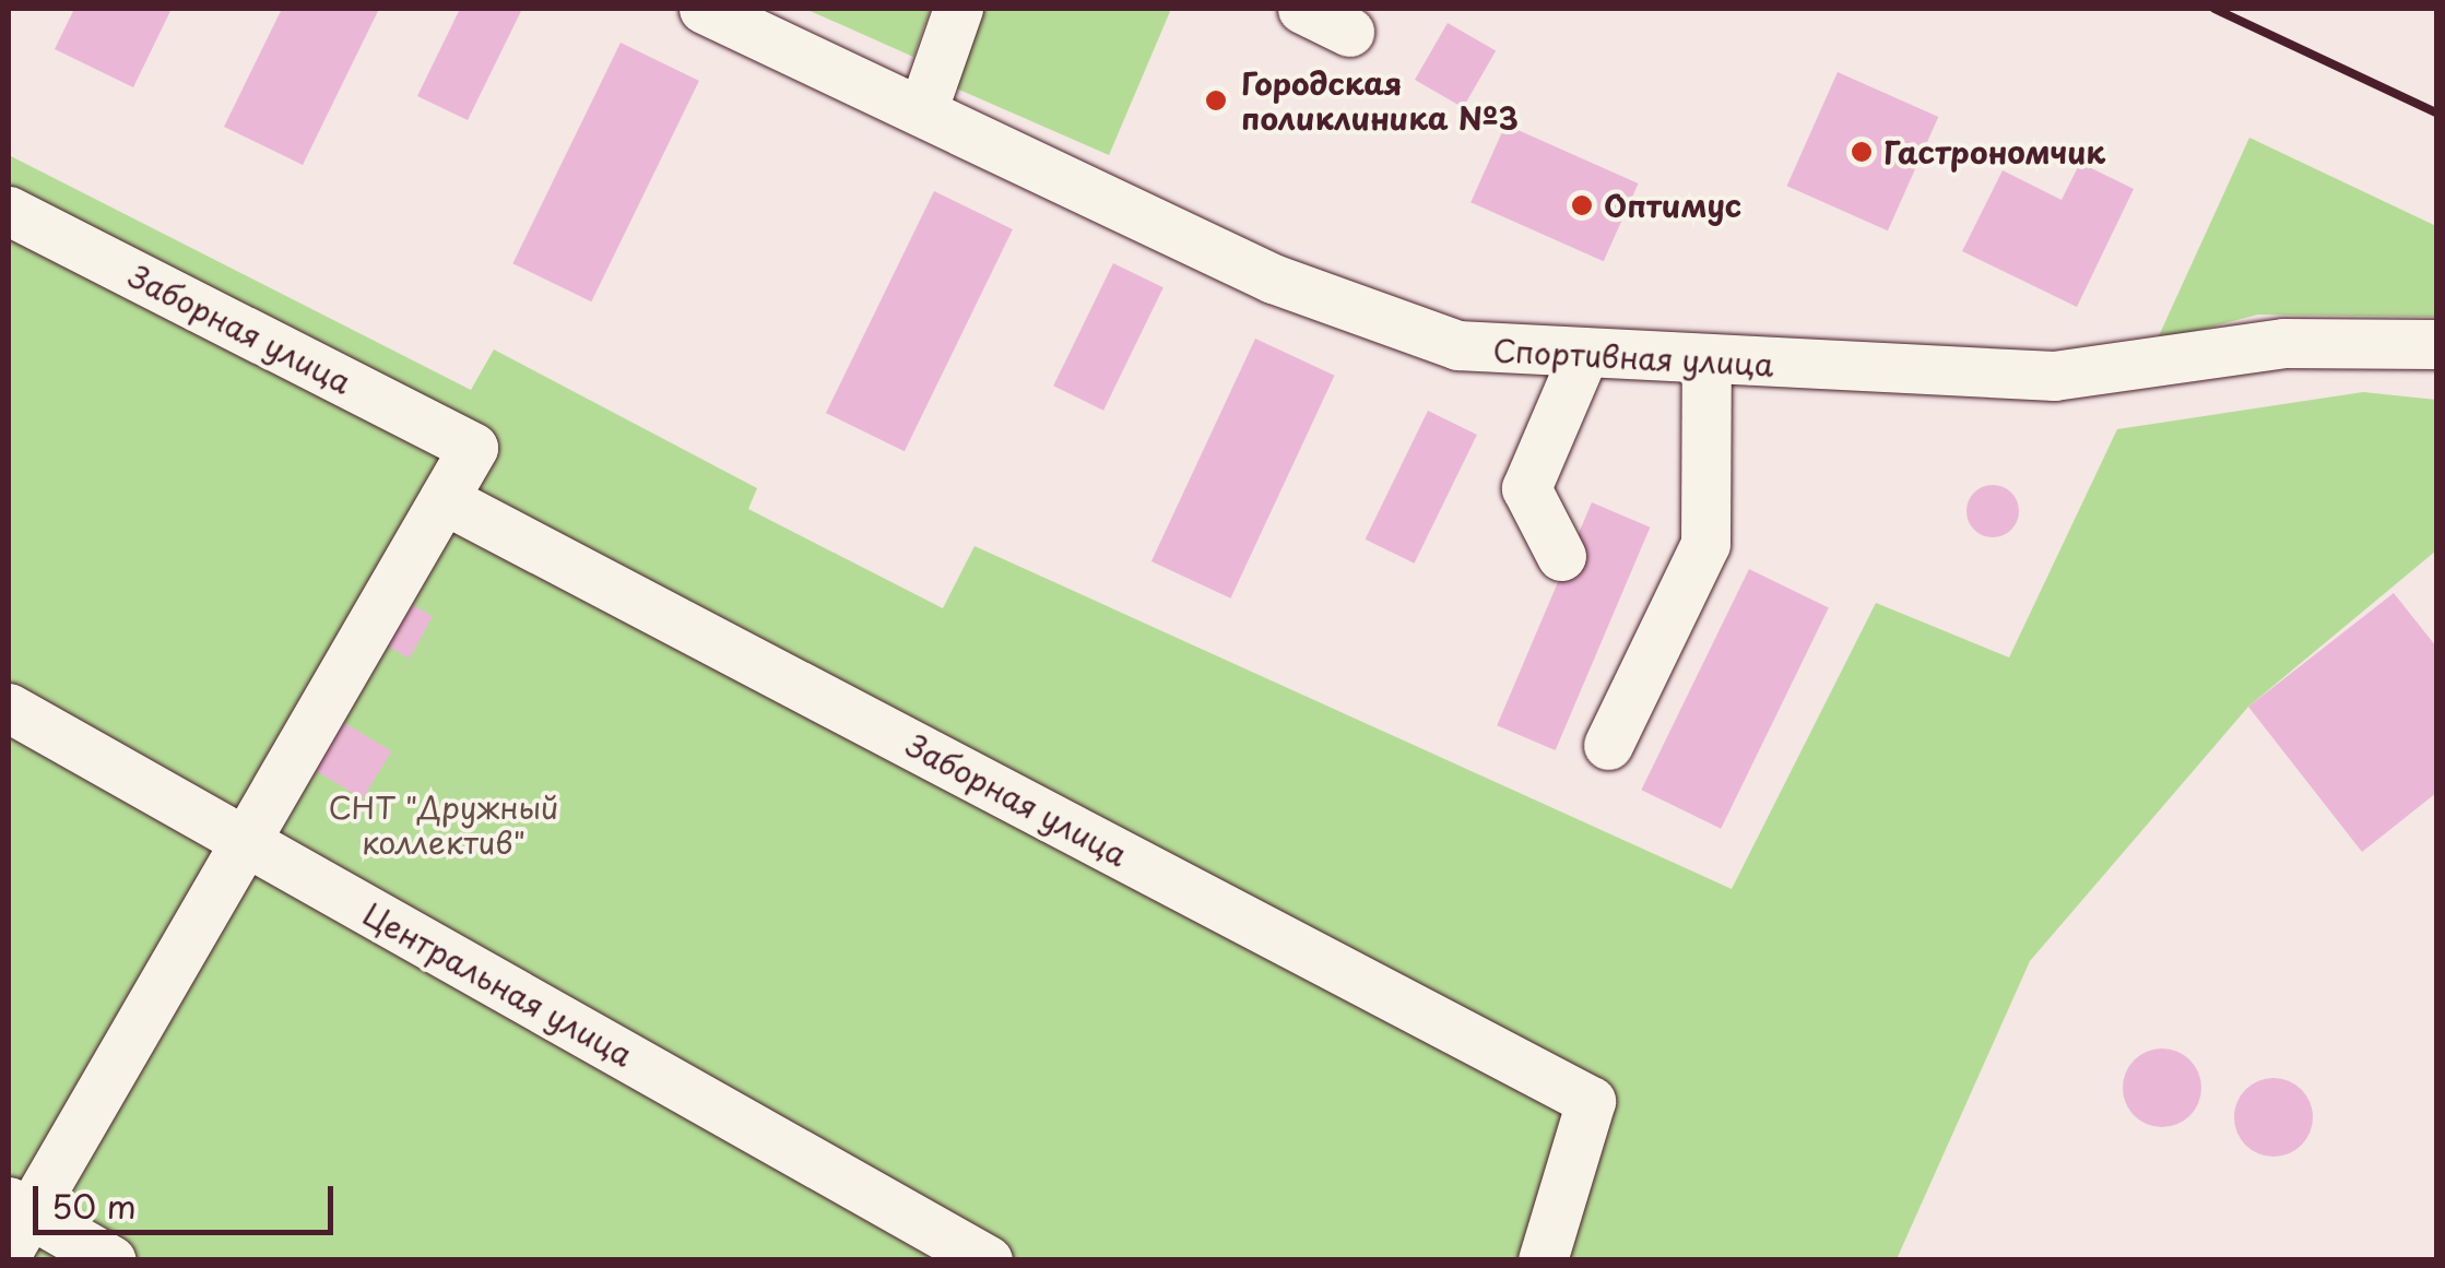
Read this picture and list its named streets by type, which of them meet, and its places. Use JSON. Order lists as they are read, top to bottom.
{
  "streets": {
    "street": ["Заборная улица", "Спортивная улица", "Центральная улица"]
  },
  "parks": ["СНТ \"Дружный коллектив\""],
  "places": ["Городская поликлиника №3", "Гастрономчик", "Оптимус"],
  "scale_bar": "50 m"
}
